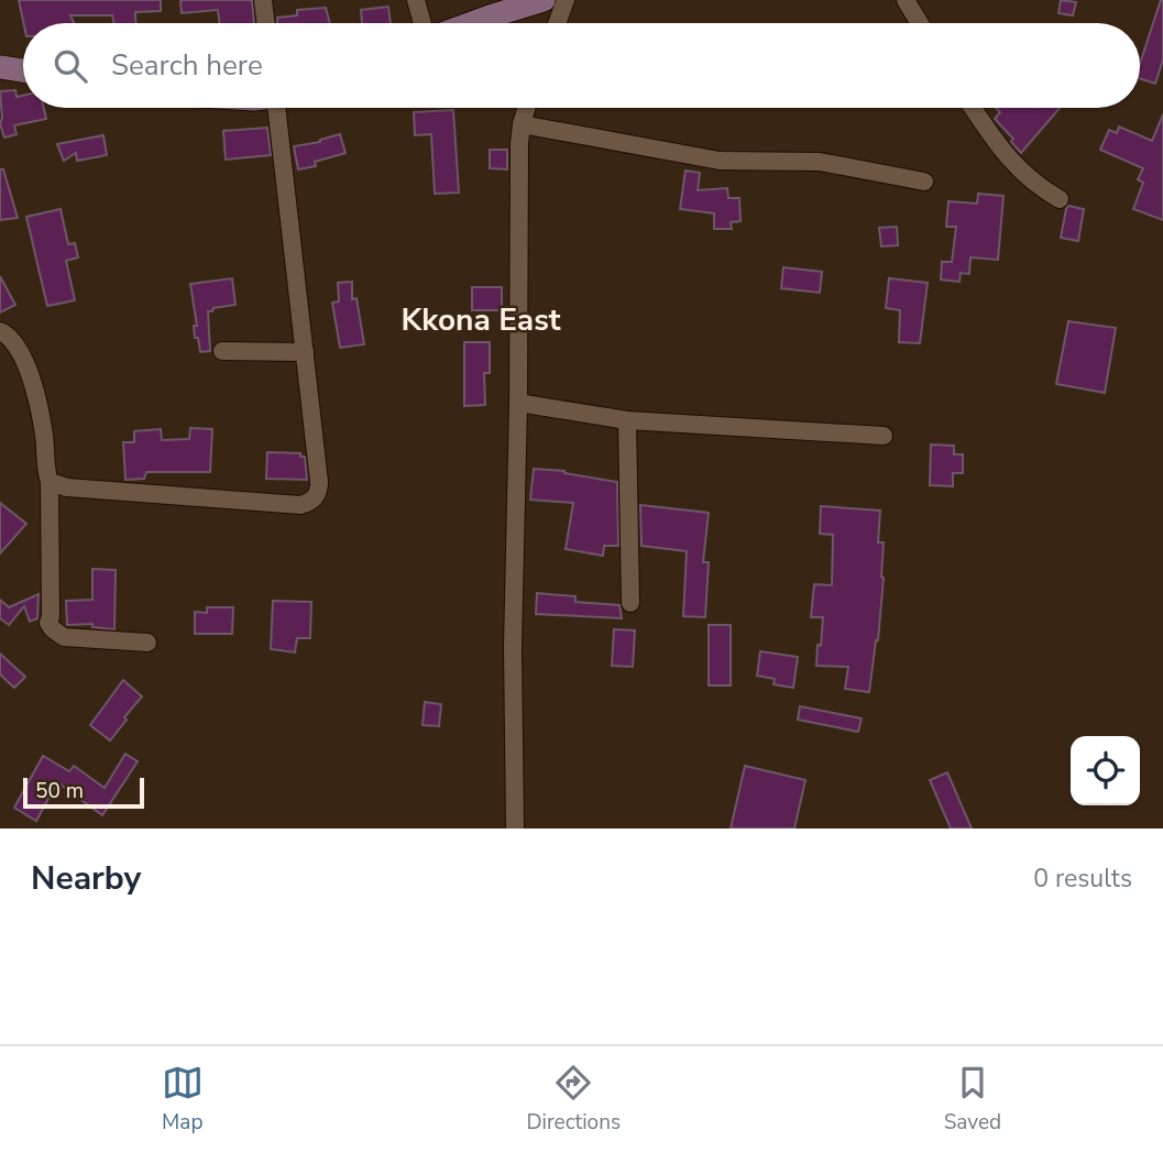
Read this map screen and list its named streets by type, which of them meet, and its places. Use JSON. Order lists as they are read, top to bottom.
{
  "districts": ["Kkona East"],
  "scale_bar": "50 m",
  "page": {
    "search": "Search here",
    "scale": "50 m",
    "heading": ["Nearby", "0 results"],
    "nav": ["Map", "Directions", "Saved"]
  }
}
